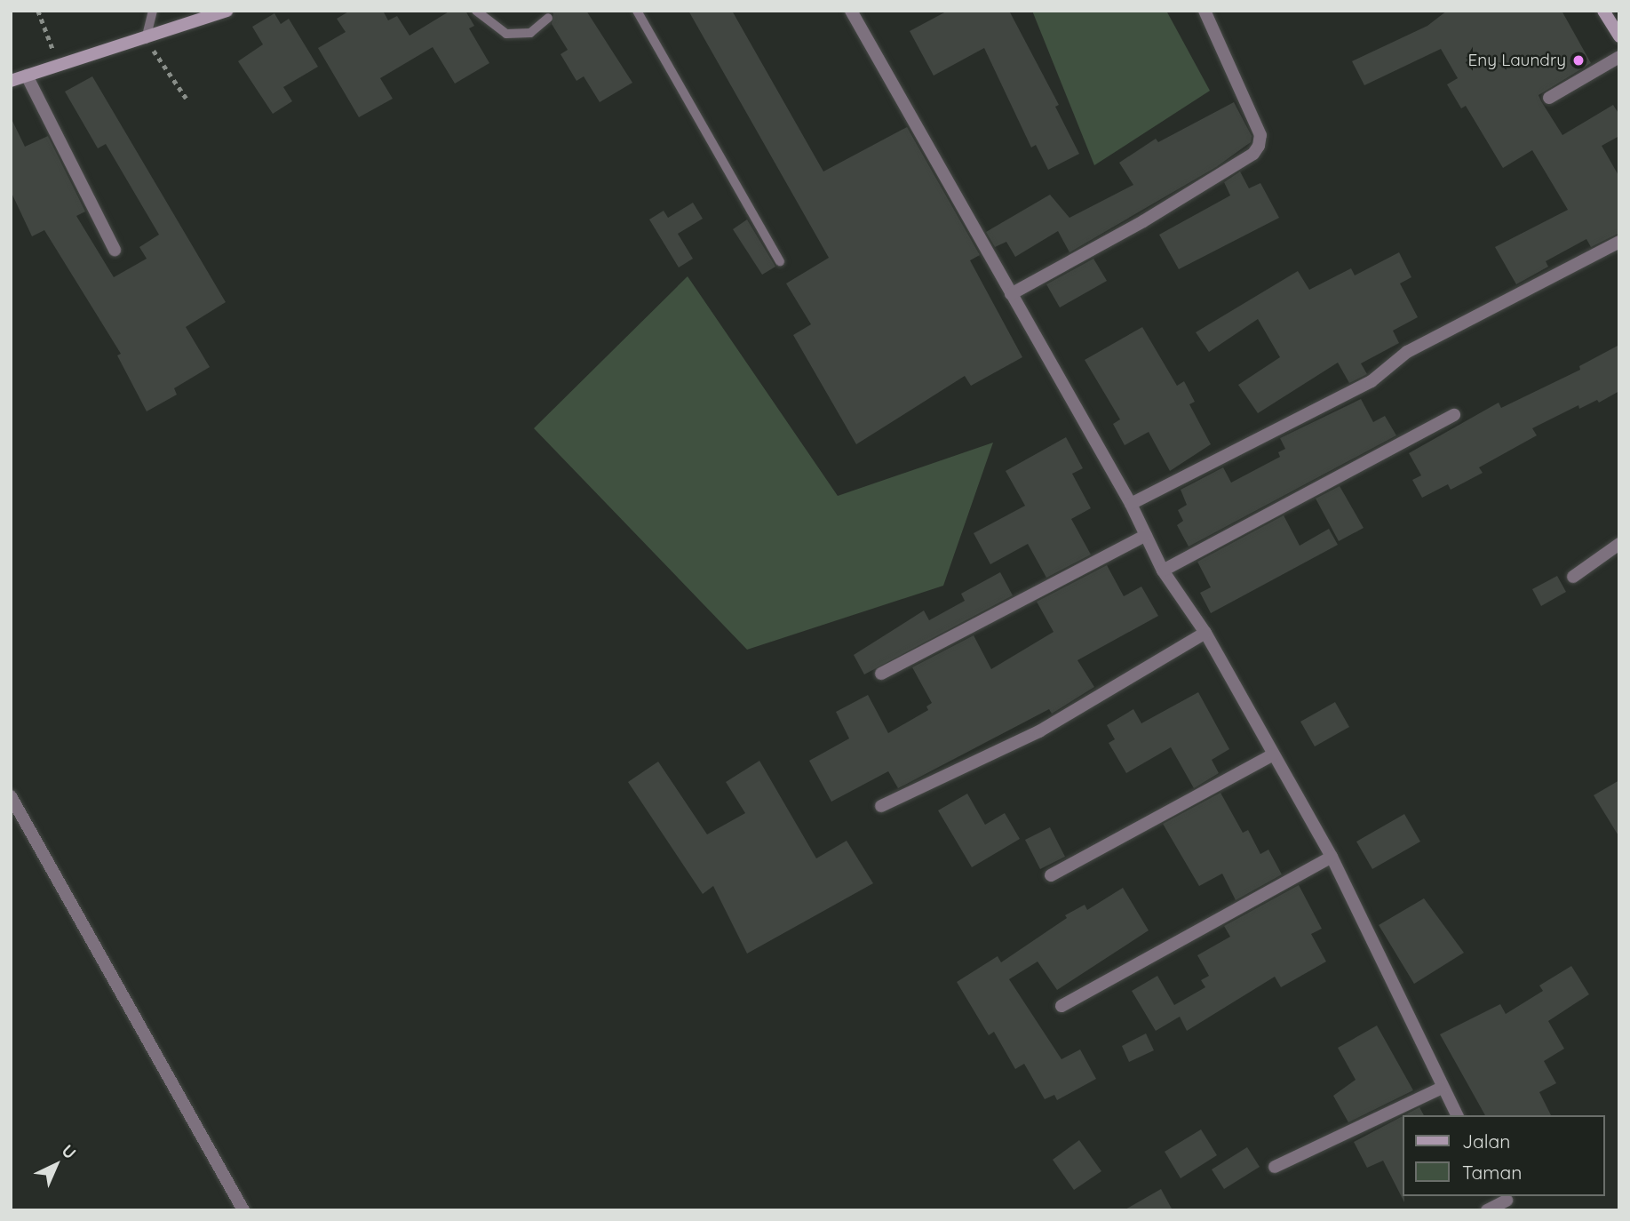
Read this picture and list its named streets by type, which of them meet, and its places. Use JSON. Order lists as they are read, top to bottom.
{
  "places": ["Eny Laundry"],
  "legend": ["Jalan", "Taman"],
  "north": "top right"
}
